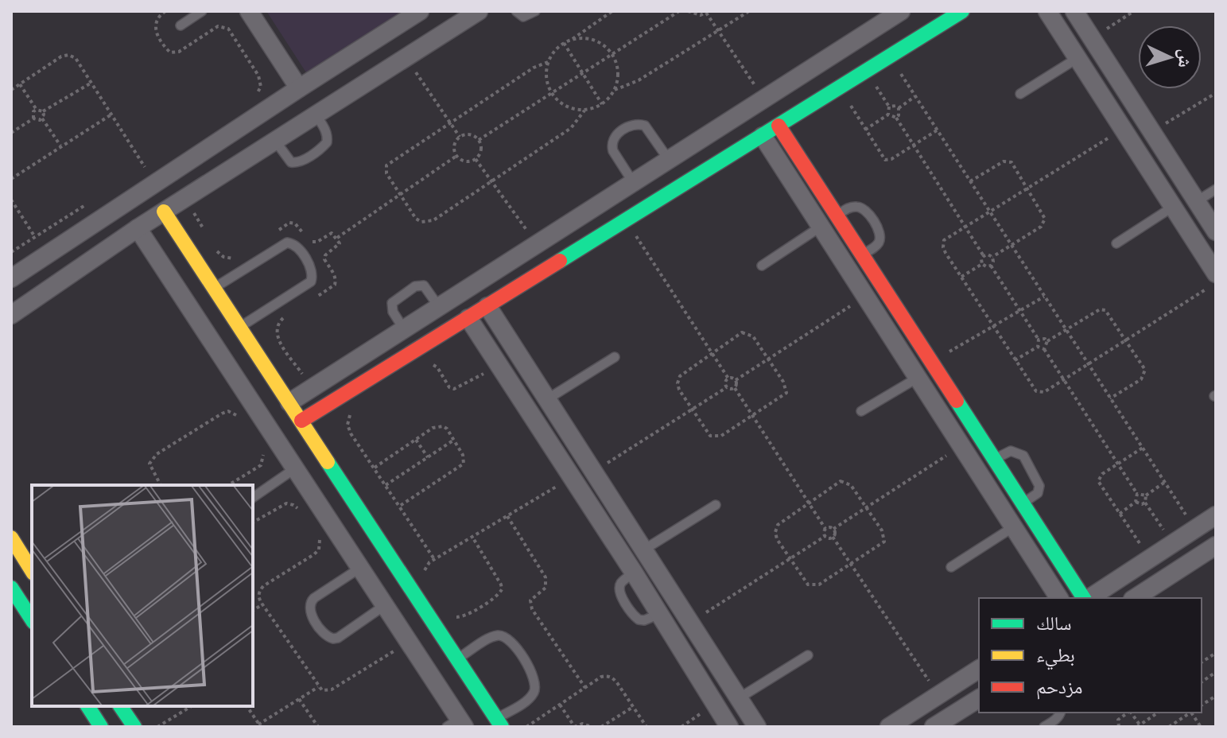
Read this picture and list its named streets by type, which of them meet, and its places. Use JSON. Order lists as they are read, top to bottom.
{
  "legend": ["سالك", "بطيء", "مزدحم"],
  "north": "right"
}
